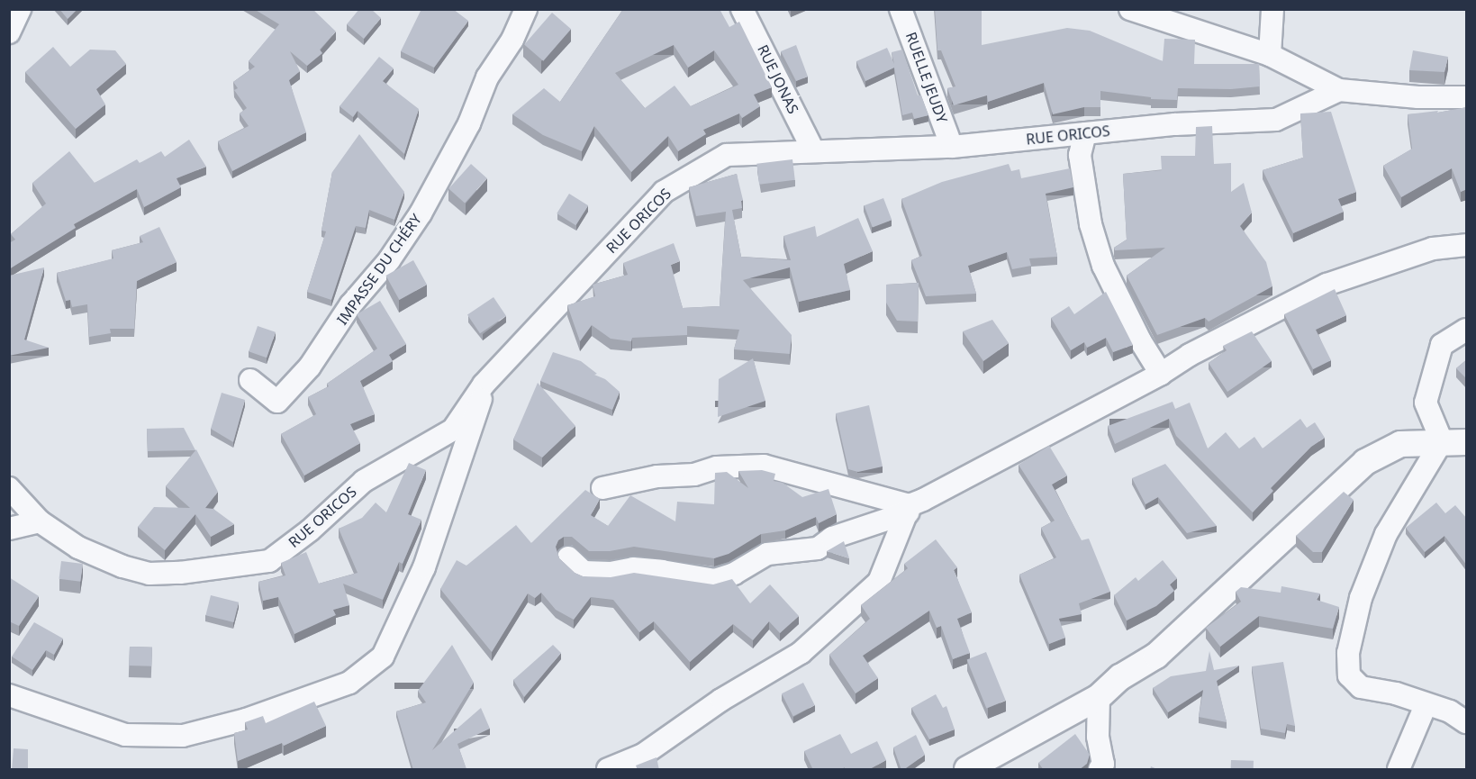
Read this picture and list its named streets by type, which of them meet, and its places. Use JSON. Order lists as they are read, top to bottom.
{
  "streets": {
    "street": [
      "RUELLE JEUDY",
      "RUE JONAS",
      "RUE ORICOS",
      "IMPASSE DU CHÉRY"
    ]
  },
  "crossings": [
    ["RUELLE JEUDY", "RUE ORICOS"],
    ["RUE JONAS", "RUE ORICOS"]
  ]
}
